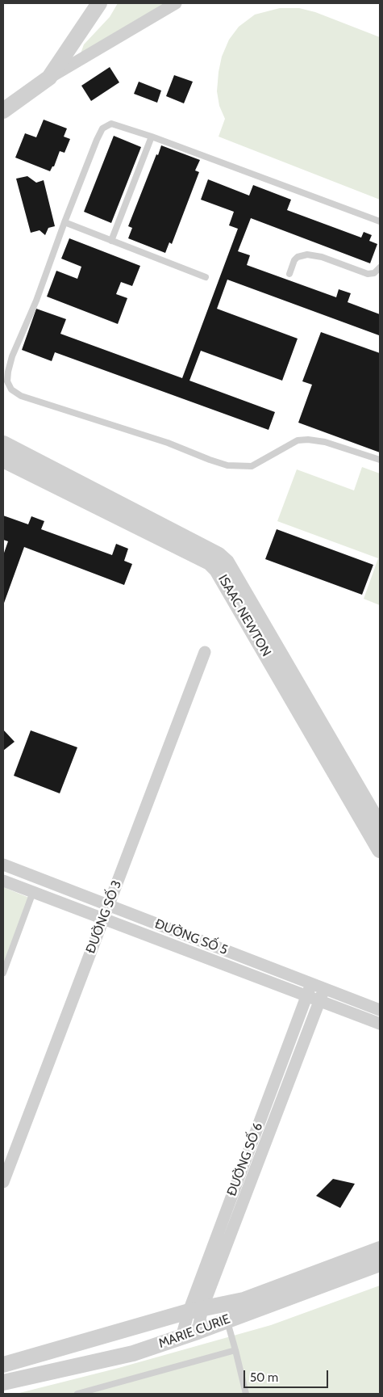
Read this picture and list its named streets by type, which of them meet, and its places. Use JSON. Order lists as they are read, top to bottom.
{
  "streets": {
    "street": [
      "ISAAC NEWTON",
      "ĐƯỜNG SỐ 3",
      "ĐƯỜNG SỐ 5",
      "ĐƯỜNG SỐ 6",
      "MARIE CURIE"
    ]
  },
  "crossings": [
    ["ĐƯỜNG SỐ 3", "ĐƯỜNG SỐ 5"],
    ["ĐƯỜNG SỐ 5", "ĐƯỜNG SỐ 6"],
    ["ĐƯỜNG SỐ 6", "MARIE CURIE"]
  ],
  "scale_bar": "50 m"
}
